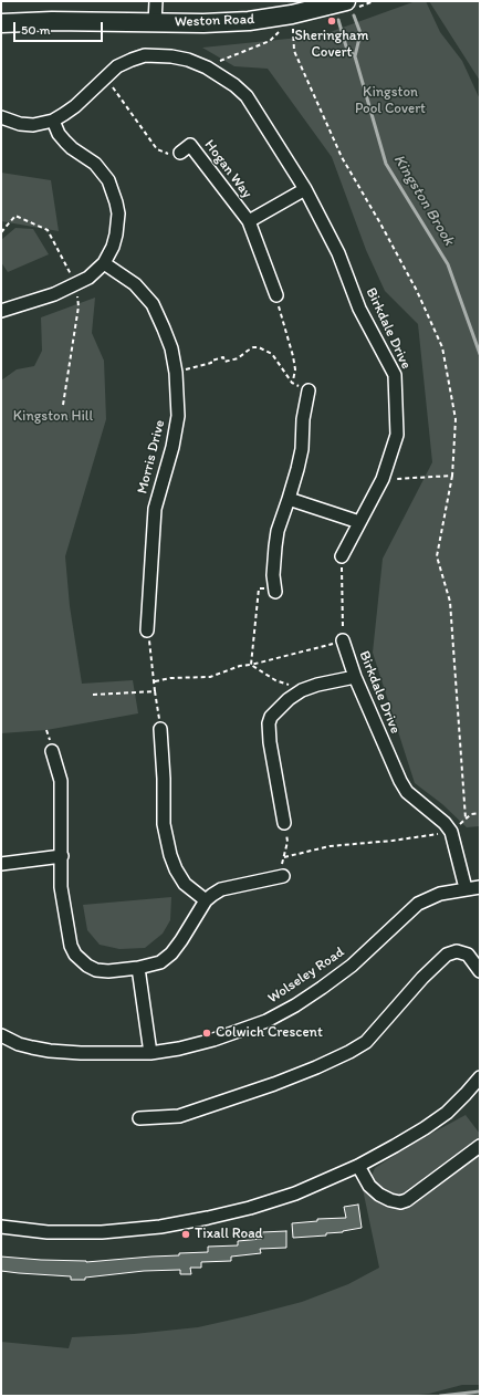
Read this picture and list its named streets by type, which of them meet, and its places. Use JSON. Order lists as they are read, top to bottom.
{
  "streets": {
    "highway": ["Weston Road"],
    "street": [
      "Hogan Way",
      "Birkdale Drive",
      "Morris Drive",
      "Wolseley Road"
    ]
  },
  "crossings": [
    ["Hogan Way", "Birkdale Drive"],
    ["Birkdale Drive", "Wolseley Road"]
  ],
  "water": ["Kingston Brook"],
  "parks": ["Kingston Pool Covert", "Kingston Hill"],
  "places": ["Sheringham Covert", "Colwich Crescent", "Tixall Road"],
  "scale_bar": "50 m"
}
